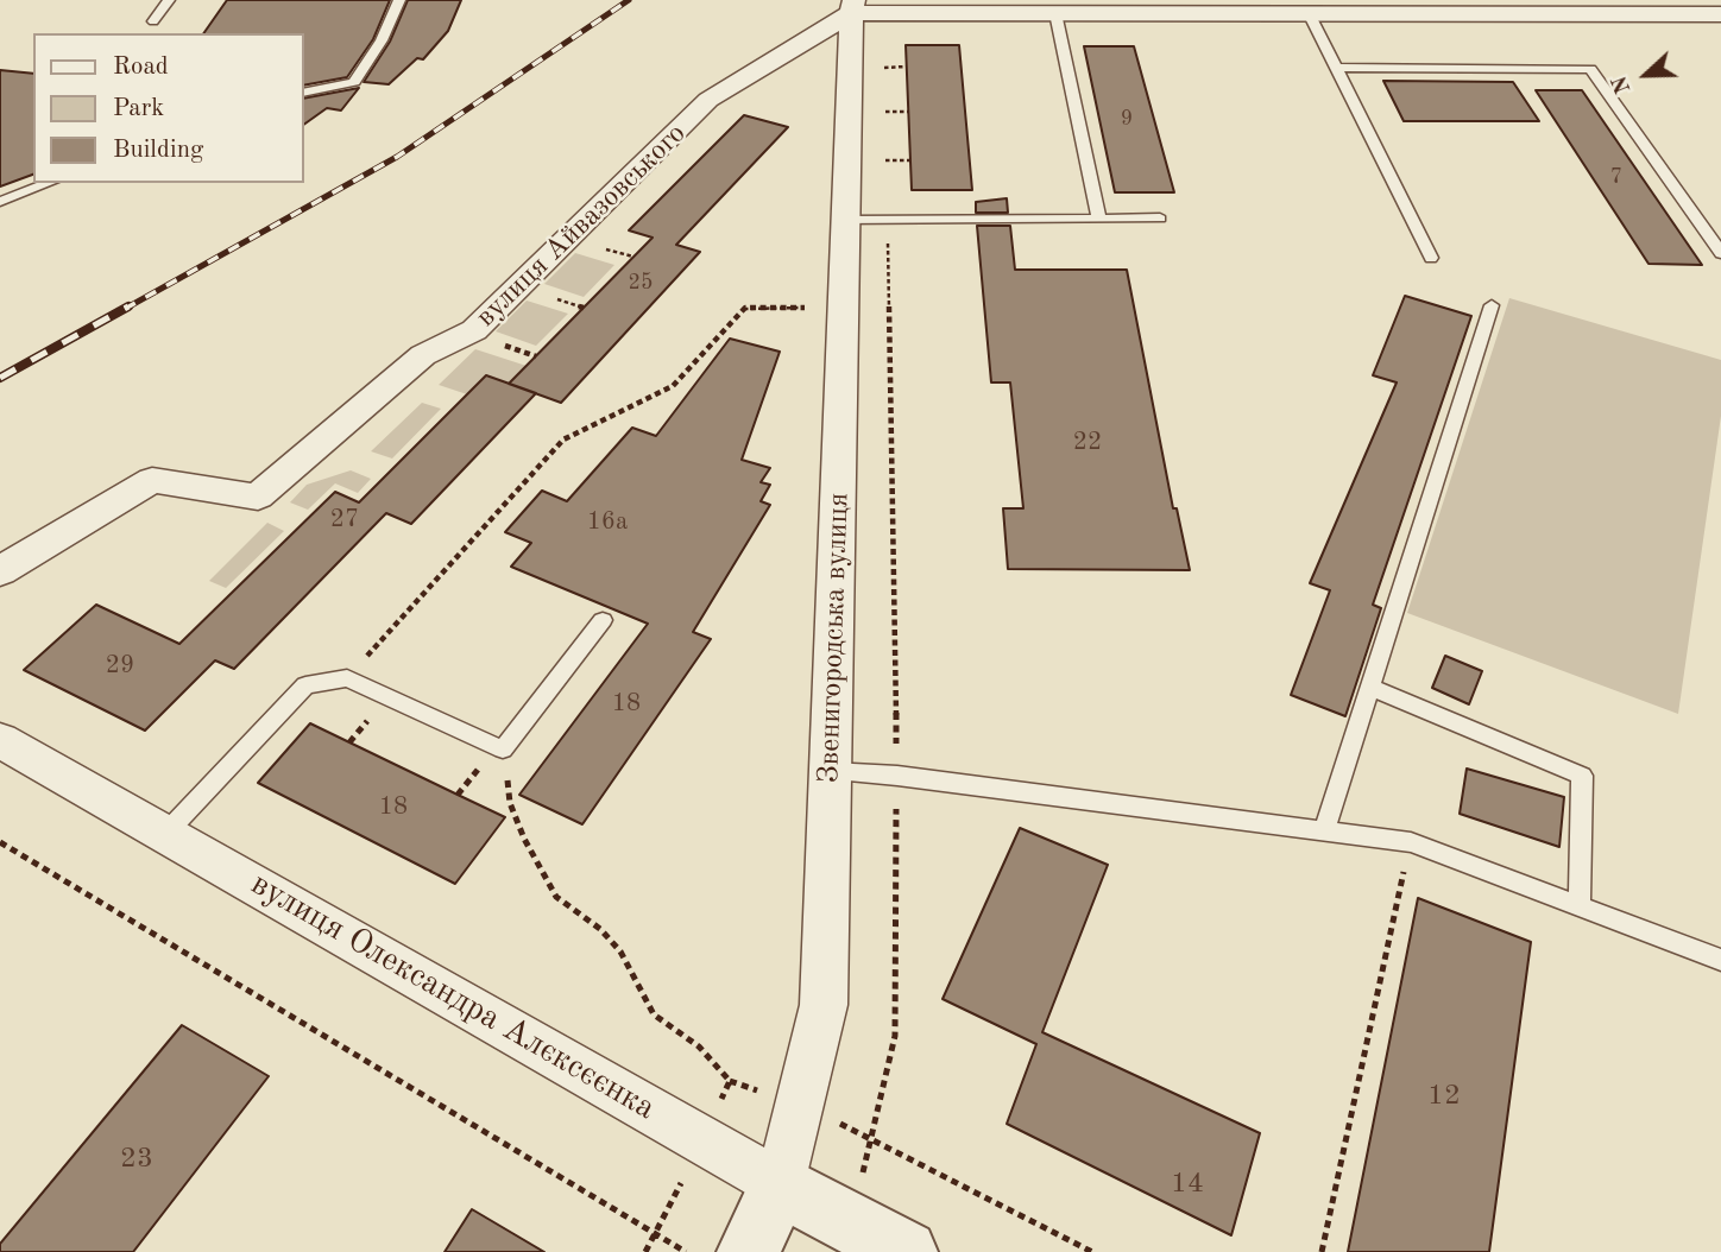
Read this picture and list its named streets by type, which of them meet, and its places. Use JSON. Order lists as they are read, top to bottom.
{
  "streets": {
    "street": ["вулиця Айвазовського", "Звенигородська вулиця", "вулиця Олександра Алєксєєнка"]
  },
  "crossings": [
    ["вулиця Айвазовського", "Звенигородська вулиця"],
    ["Звенигородська вулиця", "вулиця Олександра Алєксєєнка"]
  ],
  "house_numbers": [
    "9",
    "7",
    "25",
    "22",
    "27",
    "16а",
    "29",
    "18",
    "18",
    "12",
    "23",
    "14"
  ],
  "legend": ["Road", "Park", "Building"],
  "north": "left"
}
